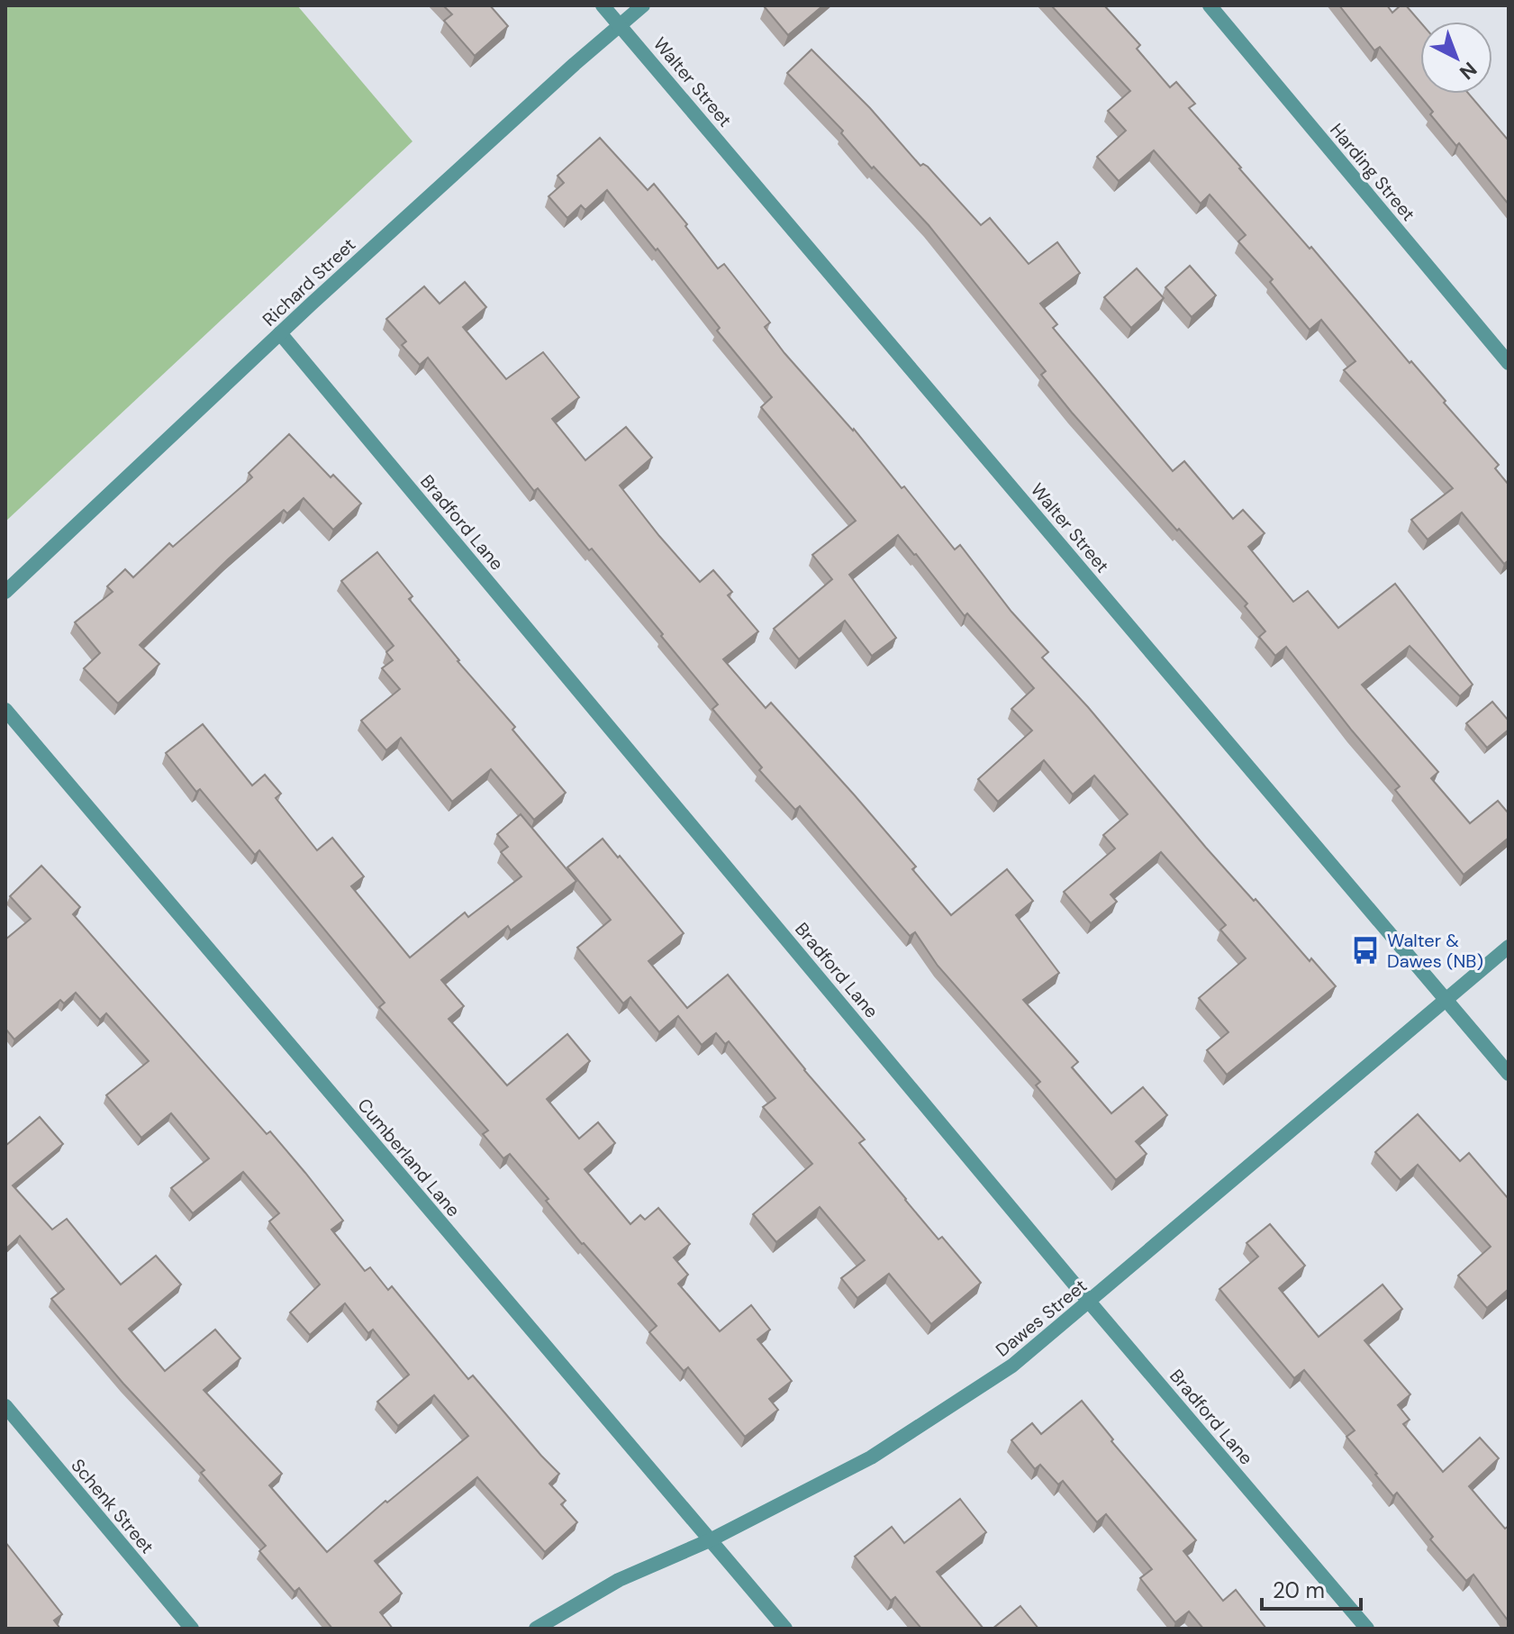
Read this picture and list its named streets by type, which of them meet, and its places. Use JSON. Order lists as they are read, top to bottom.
{
  "streets": {
    "street": [
      "Walter Street",
      "Harding Street",
      "Richard Street",
      "Bradford Lane",
      "Cumberland Lane",
      "Dawes Street",
      "Schenk Street"
    ]
  },
  "crossings": [
    ["Walter Street", "Richard Street"],
    ["Walter Street", "Dawes Street"],
    ["Richard Street", "Bradford Lane"],
    ["Bradford Lane", "Dawes Street"],
    ["Cumberland Lane", "Dawes Street"]
  ],
  "places": {
    "bus stop": ["Walter & Dawes (NB)"]
  },
  "scale_bar": "20 m",
  "north": "bottom right"
}
